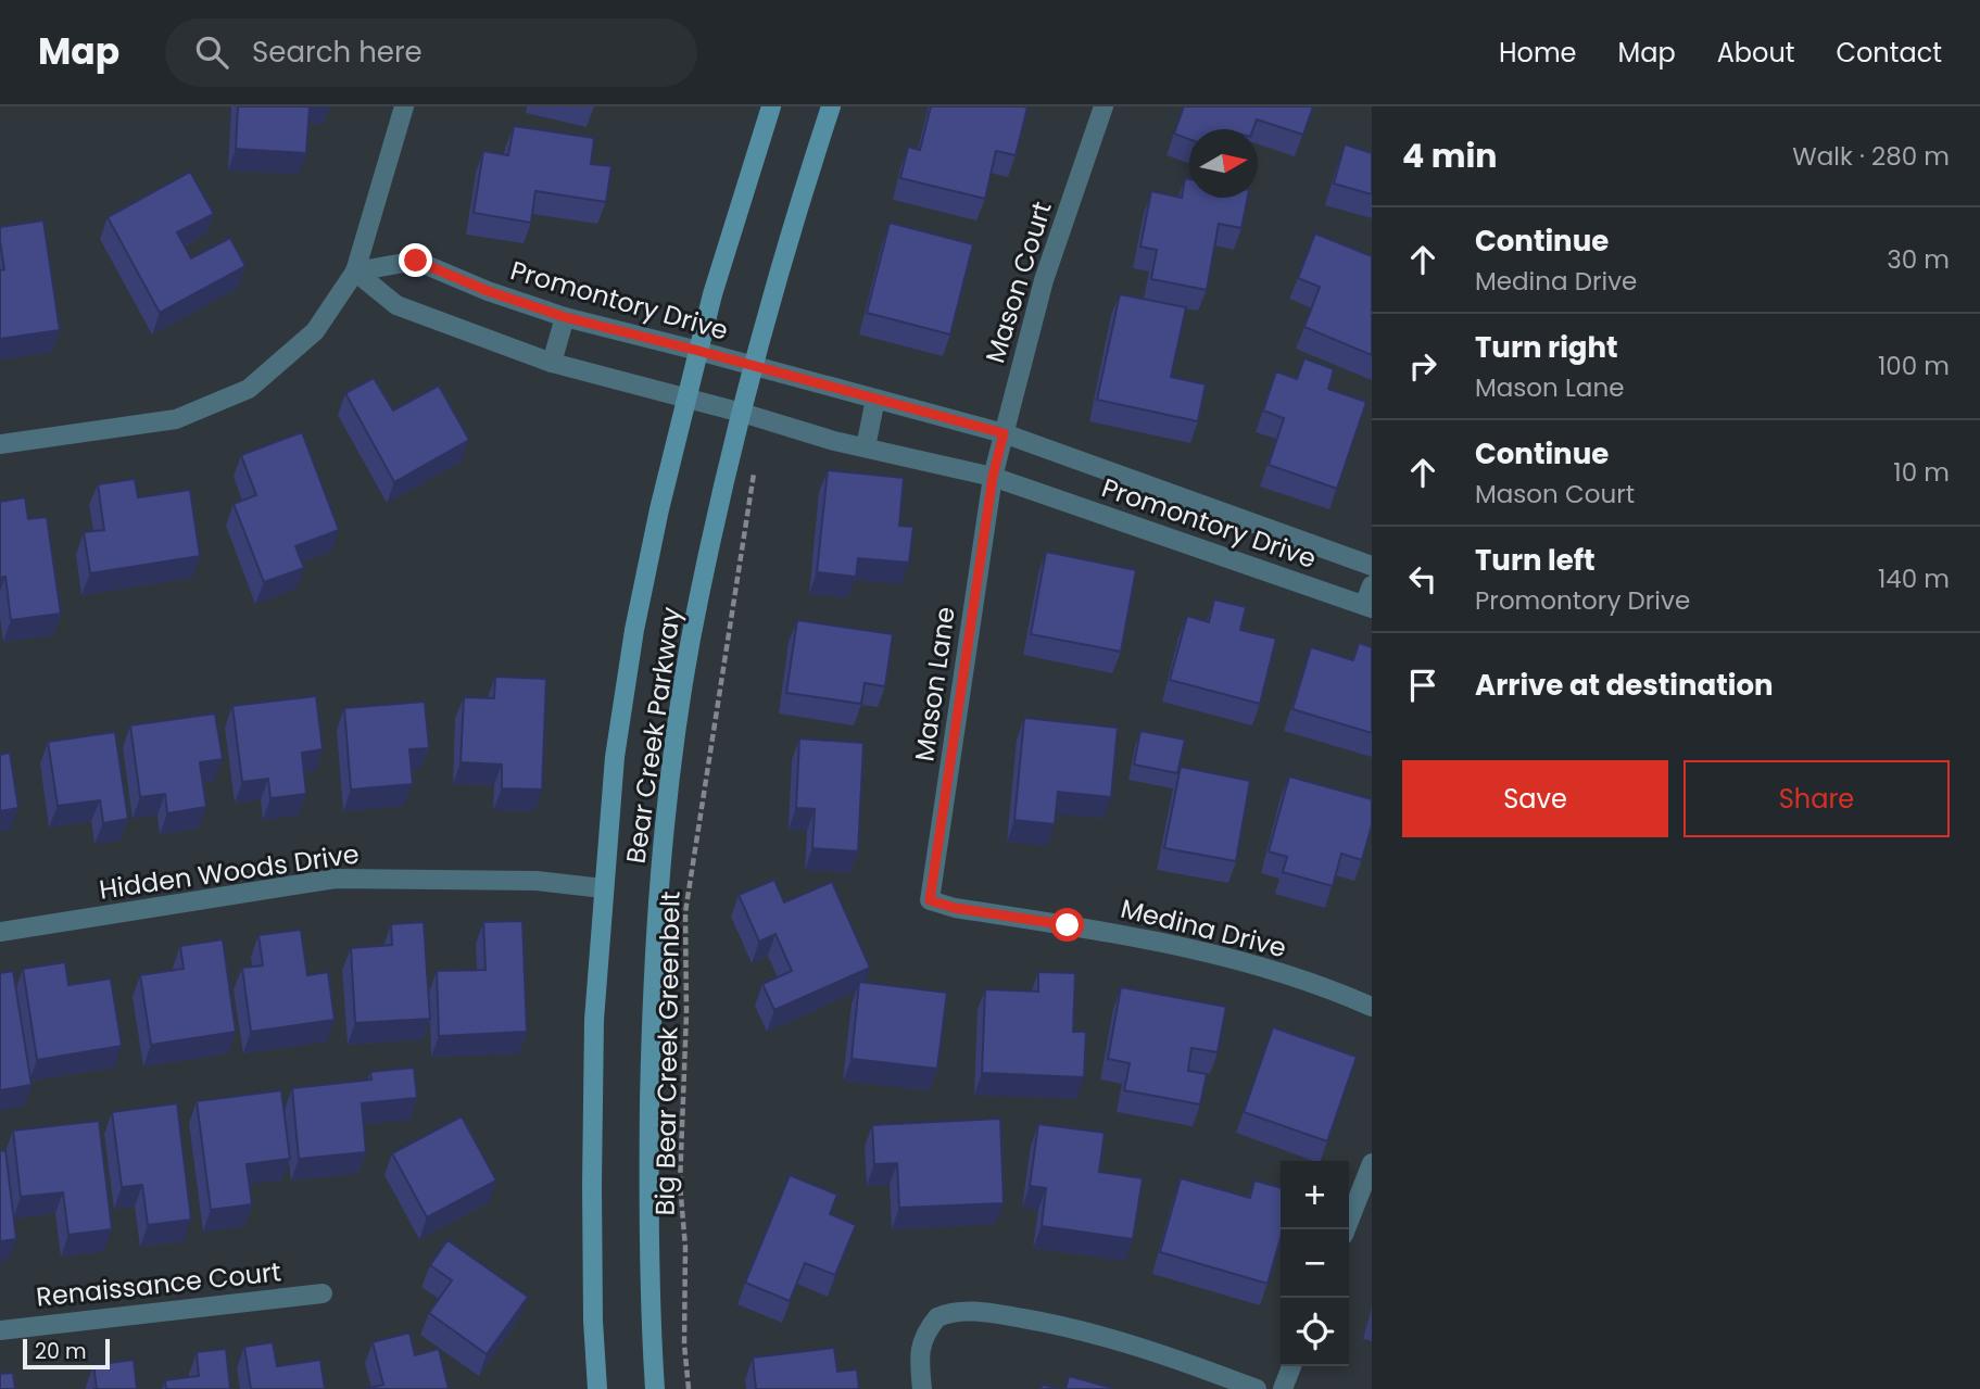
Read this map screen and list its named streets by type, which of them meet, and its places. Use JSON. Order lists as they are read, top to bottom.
{
  "streets": {
    "main road": ["Bear Creek Parkway"],
    "street": [
      "Mason Court",
      "Promontory Drive",
      "Mason Lane",
      "Hidden Woods Drive",
      "Medina Drive",
      "Renaissance Court"
    ],
    "path": ["Big Bear Creek Greenbelt"]
  },
  "crossings": [
    ["Mason Court", "Promontory Drive"],
    ["Mason Court", "Mason Lane"],
    ["Promontory Drive", "Mason Lane"],
    ["Promontory Drive", "Bear Creek Parkway"],
    ["Mason Lane", "Medina Drive"],
    ["Bear Creek Parkway", "Hidden Woods Drive"]
  ],
  "scale_bar": "20 m",
  "north": "right",
  "page": {
    "header": "Map",
    "search": "Search here",
    "nav": [
      "Home",
      "Map",
      "About",
      "Contact"
    ],
    "heading": ["4 min", "Walk · 280 m"],
    "list": [
      ["Continue", "Medina Drive", "30 m"],
      ["Turn right", "Mason Lane", "100 m"],
      ["Continue", "Mason Court", "10 m"],
      ["Turn left", "Promontory Drive", "140 m"],
      "Arrive at destination"
    ],
    "buttons": ["Save", "Share"],
    "map_buttons": ["+", "−"],
    "scale": "20 m"
  }
}
